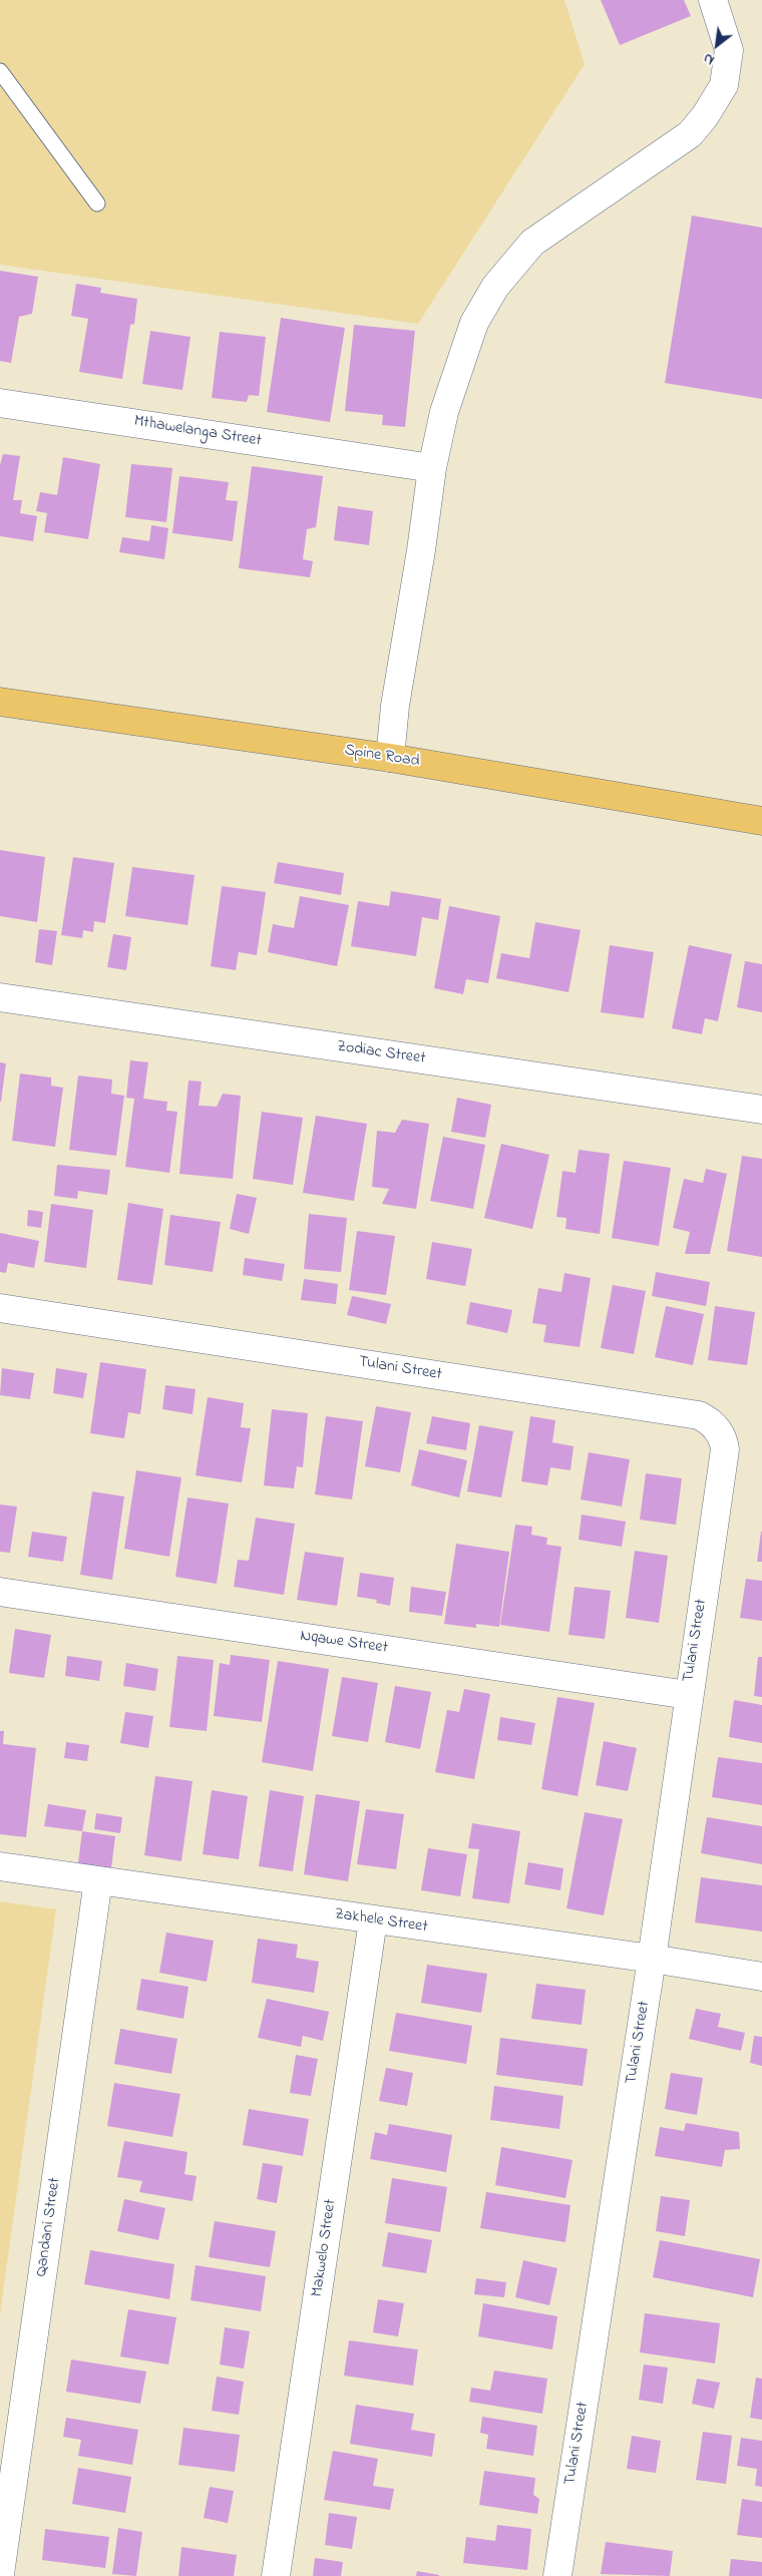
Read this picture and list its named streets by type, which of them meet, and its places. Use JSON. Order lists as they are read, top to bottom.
{
  "streets": {
    "main road": ["Spine Road"],
    "street": [
      "Mthawelanga Street",
      "Zodiac Street",
      "Tulani Street",
      "Nqawe Street",
      "Zakhele Street",
      "Qandani Street",
      "Makwelo Street"
    ]
  },
  "crossings": [
    ["Tulani Street", "Nqawe Street"],
    ["Tulani Street", "Zakhele Street"],
    ["Zakhele Street", "Qandani Street"],
    ["Zakhele Street", "Makwelo Street"]
  ],
  "north": "bottom left"
}
